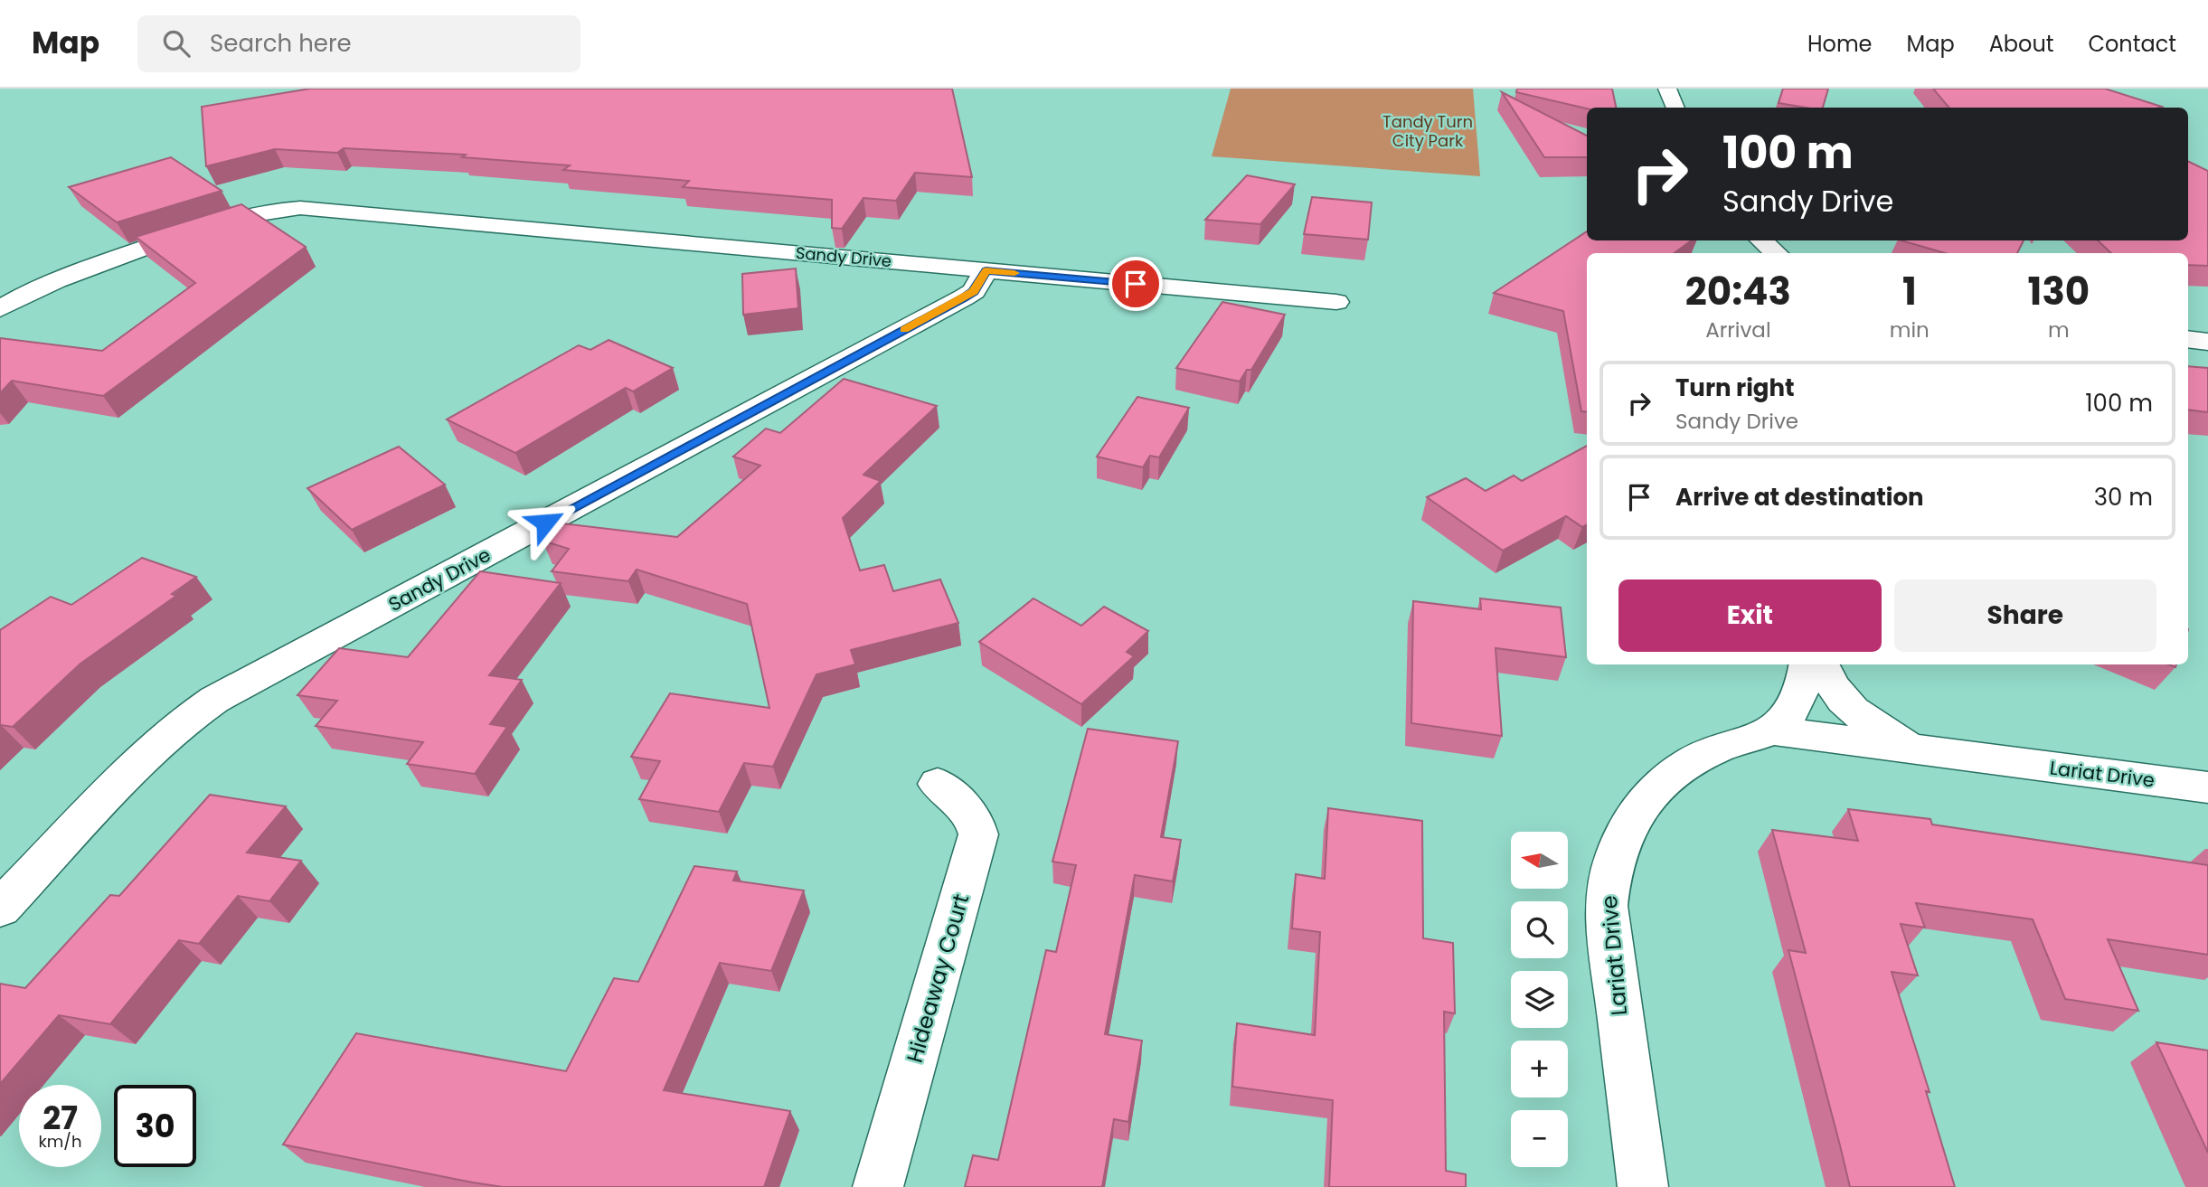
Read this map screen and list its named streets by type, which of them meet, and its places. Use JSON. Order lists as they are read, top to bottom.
{
  "streets": {
    "street": ["Sandy Drive", "Lariat Drive", "Hideaway Court"]
  },
  "parks": ["Tandy Turn City Park"],
  "north": "left",
  "page": {
    "header": "Map",
    "search": "Search here",
    "nav": [
      "Home",
      "Map",
      "About",
      "Contact"
    ],
    "turn": ["100 m", "Sandy Drive"],
    "eta": [
      "20:43",
      "Arrival",
      "1",
      "min",
      "130",
      "m"
    ],
    "list": [
      {
        "name": "Turn right",
        "note": "Sandy Drive",
        "value": "100 m"
      },
      {
        "name": "Arrive at destination",
        "value": "30 m"
      }
    ],
    "buttons": ["Exit", "Share"],
    "map_buttons": ["+", "−"],
    "speed": "27 km/h",
    "limit": "30"
  }
}
